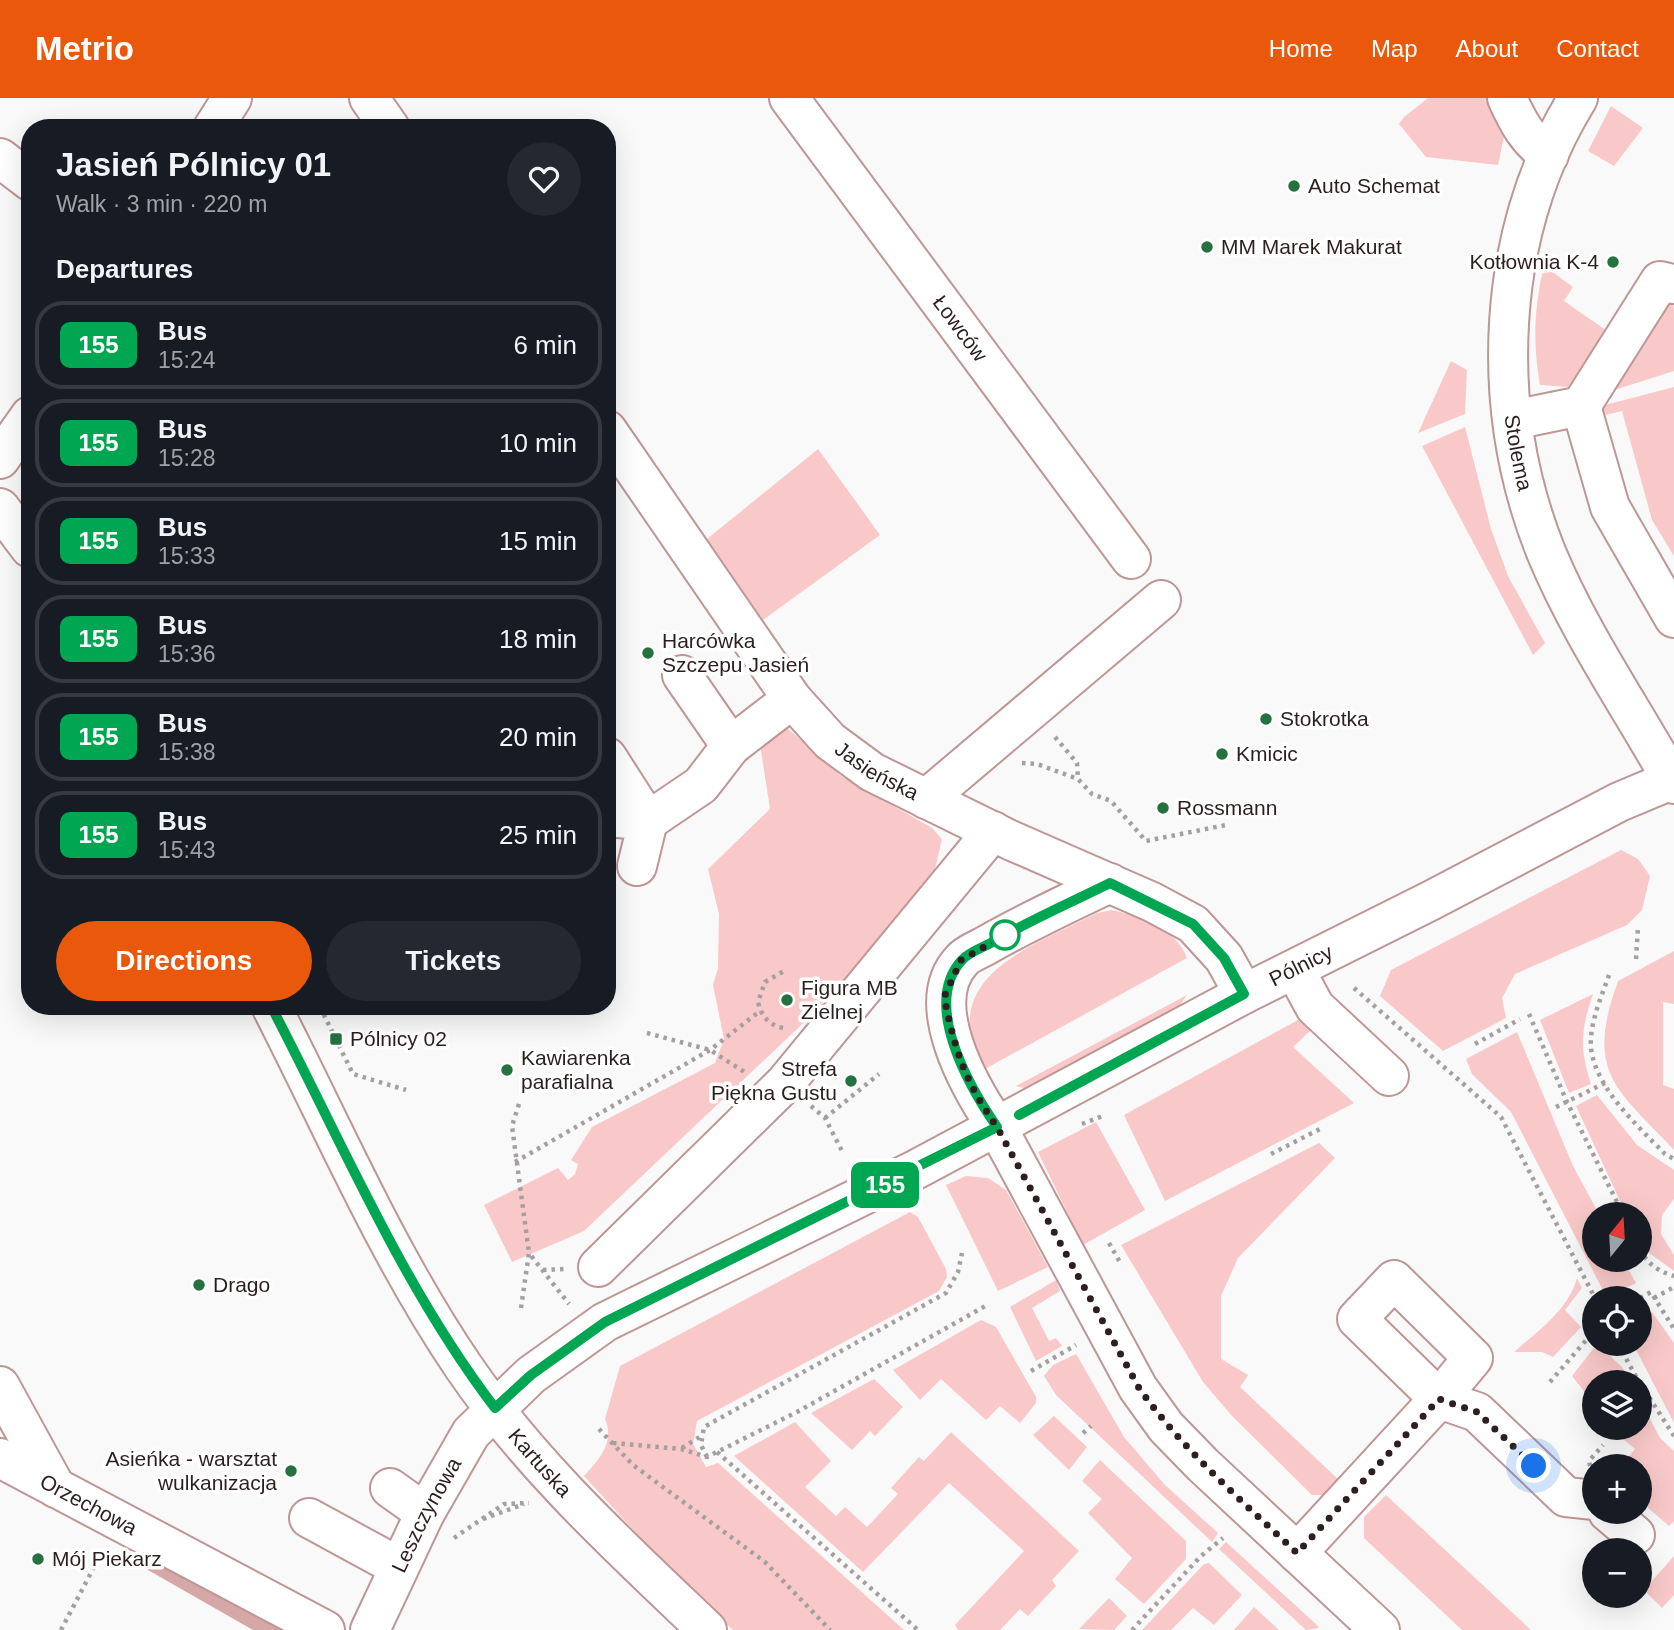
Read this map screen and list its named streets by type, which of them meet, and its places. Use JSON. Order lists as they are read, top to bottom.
{
  "streets": {
    "street": [
      "Łowców",
      "Stolema",
      "Jasieńska",
      "Pólnicy",
      "Kartuska",
      "Orzechowa",
      "Leszczynowa"
    ]
  },
  "crossings": [
    ["Stolema", "Pólnicy"],
    ["Jasieńska", "Pólnicy"],
    ["Pólnicy", "Kartuska"],
    ["Pólnicy", "Leszczynowa"],
    ["Kartuska", "Leszczynowa"]
  ],
  "places": {
    "other": [
      "Auto Schemat",
      "MM Marek Makurat",
      "Kotłownia K-4",
      "Harcówka Szczepu Jasień",
      "Stokrotka",
      "Kmicic",
      "Rossmann",
      "Figura MB Zielnej",
      "Kawiarenka parafialna",
      "Strefa Piękna Gustu",
      "Drago",
      "Asieńka - warsztat wulkanizacja",
      "Mój Piekarz"
    ],
    "transit": ["Pólnicy 02"]
  },
  "lines": ["bus line 155"],
  "north": "top",
  "page": {
    "header": "Metrio",
    "nav": [
      "Home",
      "Map",
      "About",
      "Contact"
    ],
    "on_map": "155",
    "heading": [
      ["Jasień Pólnicy 01", "Walk · 3 min · 220 m"],
      "Departures"
    ],
    "list": [
      {
        "mark": "155",
        "name": "Bus",
        "note": "15:24",
        "value": "6 min"
      },
      {
        "mark": "155",
        "name": "Bus",
        "note": "15:28",
        "value": "10 min"
      },
      {
        "mark": "155",
        "name": "Bus",
        "note": "15:33",
        "value": "15 min"
      },
      {
        "mark": "155",
        "name": "Bus",
        "note": "15:36",
        "value": "18 min"
      },
      {
        "mark": "155",
        "name": "Bus",
        "note": "15:38",
        "value": "20 min"
      },
      {
        "mark": "155",
        "name": "Bus",
        "note": "15:43",
        "value": "25 min"
      }
    ],
    "buttons": ["Directions", "Tickets"],
    "map_buttons": ["+", "−"]
  }
}
